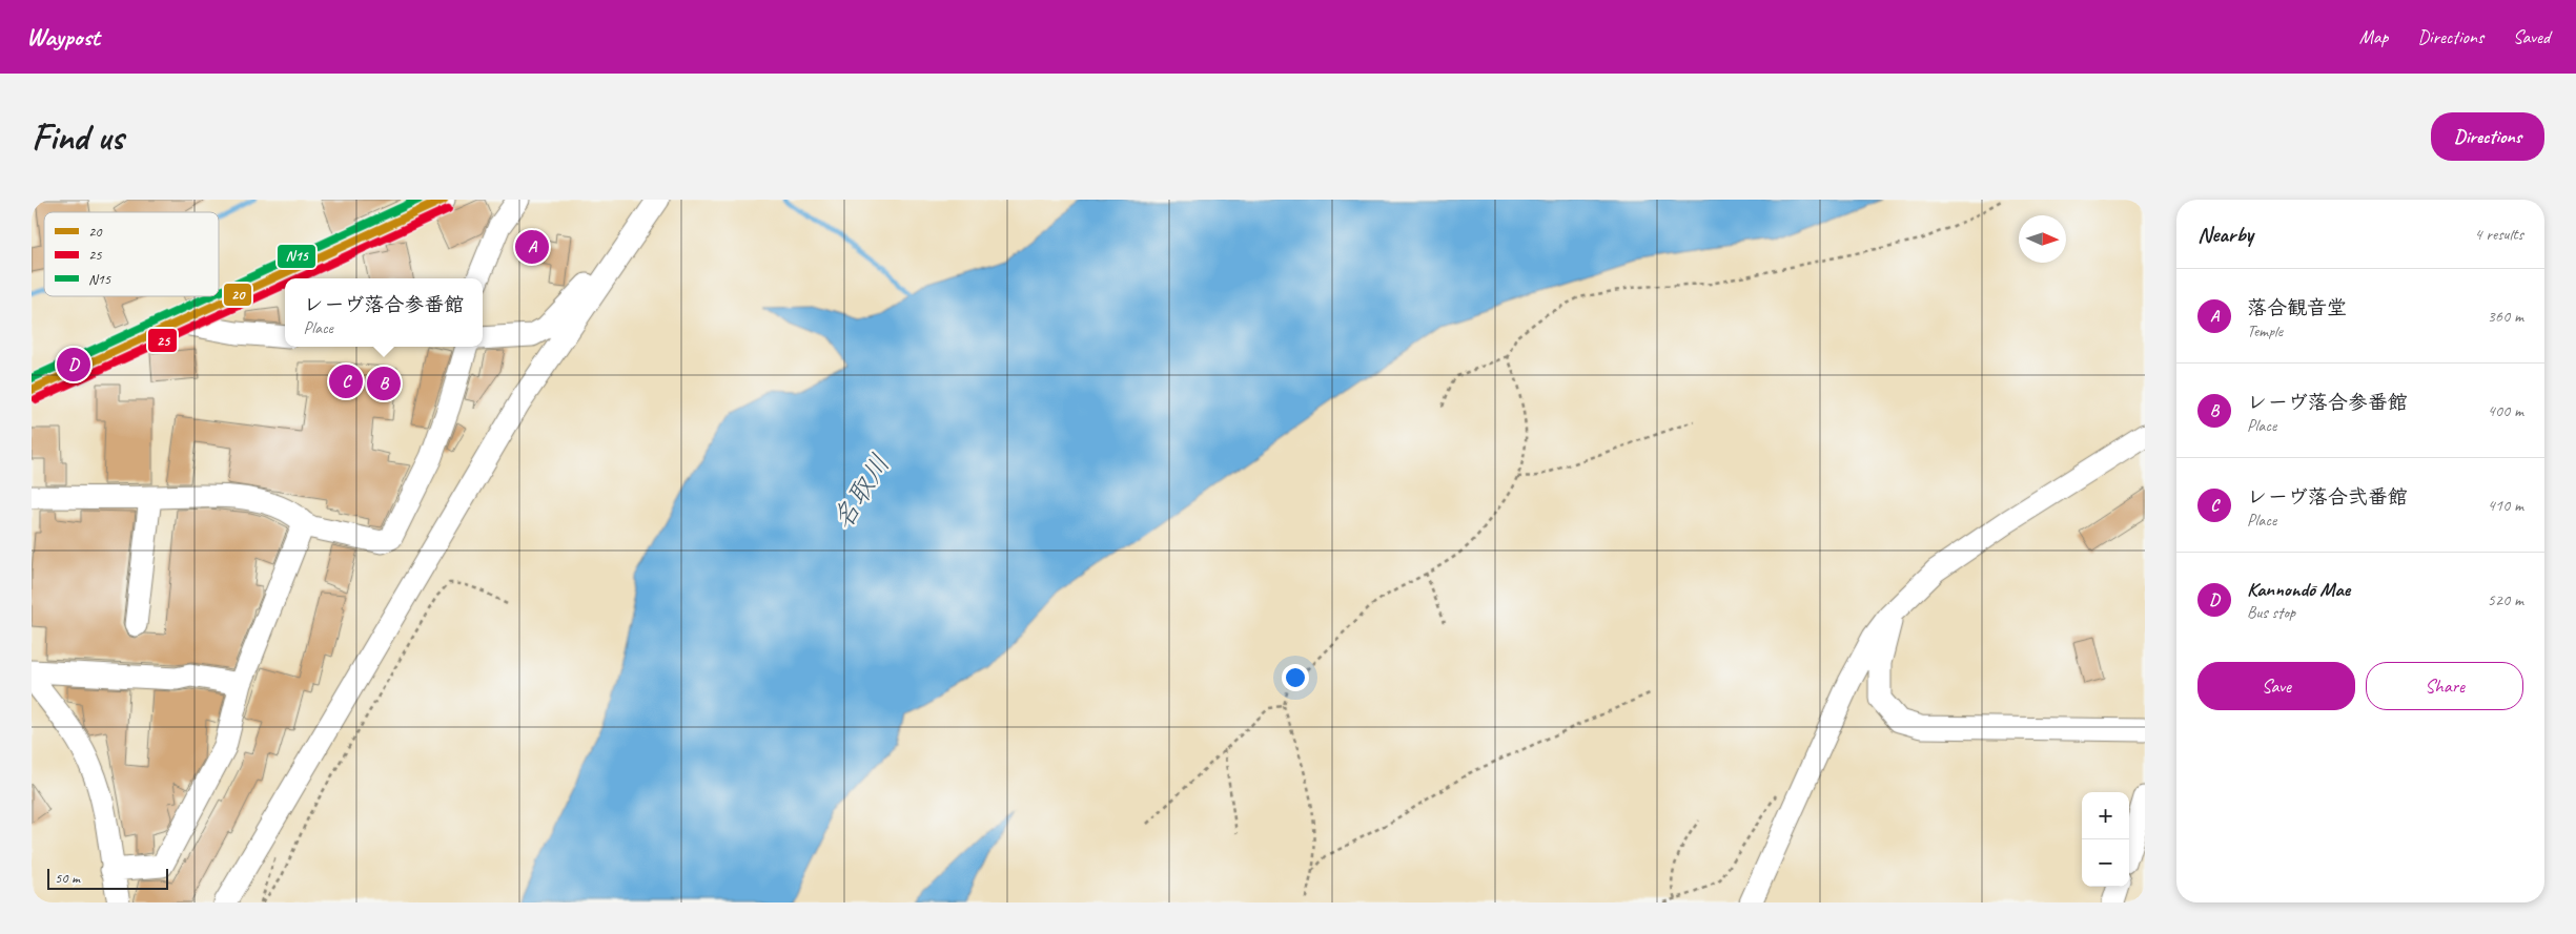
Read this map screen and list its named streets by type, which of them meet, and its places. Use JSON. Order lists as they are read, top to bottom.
{
  "water": ["名取川"],
  "lines": ["transit line 20", "transit line N15", "transit line 25"],
  "legend": ["20", "25", "N15"],
  "scale_bar": "50 m",
  "north": "right",
  "page": {
    "header": "Waypost",
    "nav": ["Map", "Directions", "Saved"],
    "buttons": [
      "Directions",
      ["Save", "Share"]
    ],
    "title": "Find us",
    "heading": ["Nearby", "4 results"],
    "pins": [
      "A",
      "D",
      "C",
      "B"
    ],
    "list": [
      {
        "mark": "A",
        "name": "落合観音堂",
        "note": "Temple",
        "value": "360 m"
      },
      {
        "mark": "B",
        "name": "レーヴ落合参番館",
        "note": "Place",
        "value": "400 m"
      },
      {
        "mark": "C",
        "name": "レーヴ落合弐番館",
        "note": "Place",
        "value": "410 m"
      },
      {
        "mark": "D",
        "name": "Kannondō Mae",
        "note": "Bus stop",
        "value": "520 m"
      }
    ],
    "popup": ["レーヴ落合参番館", "Place"],
    "map_buttons": ["+", "−"],
    "scale": "50 m"
  }
}
